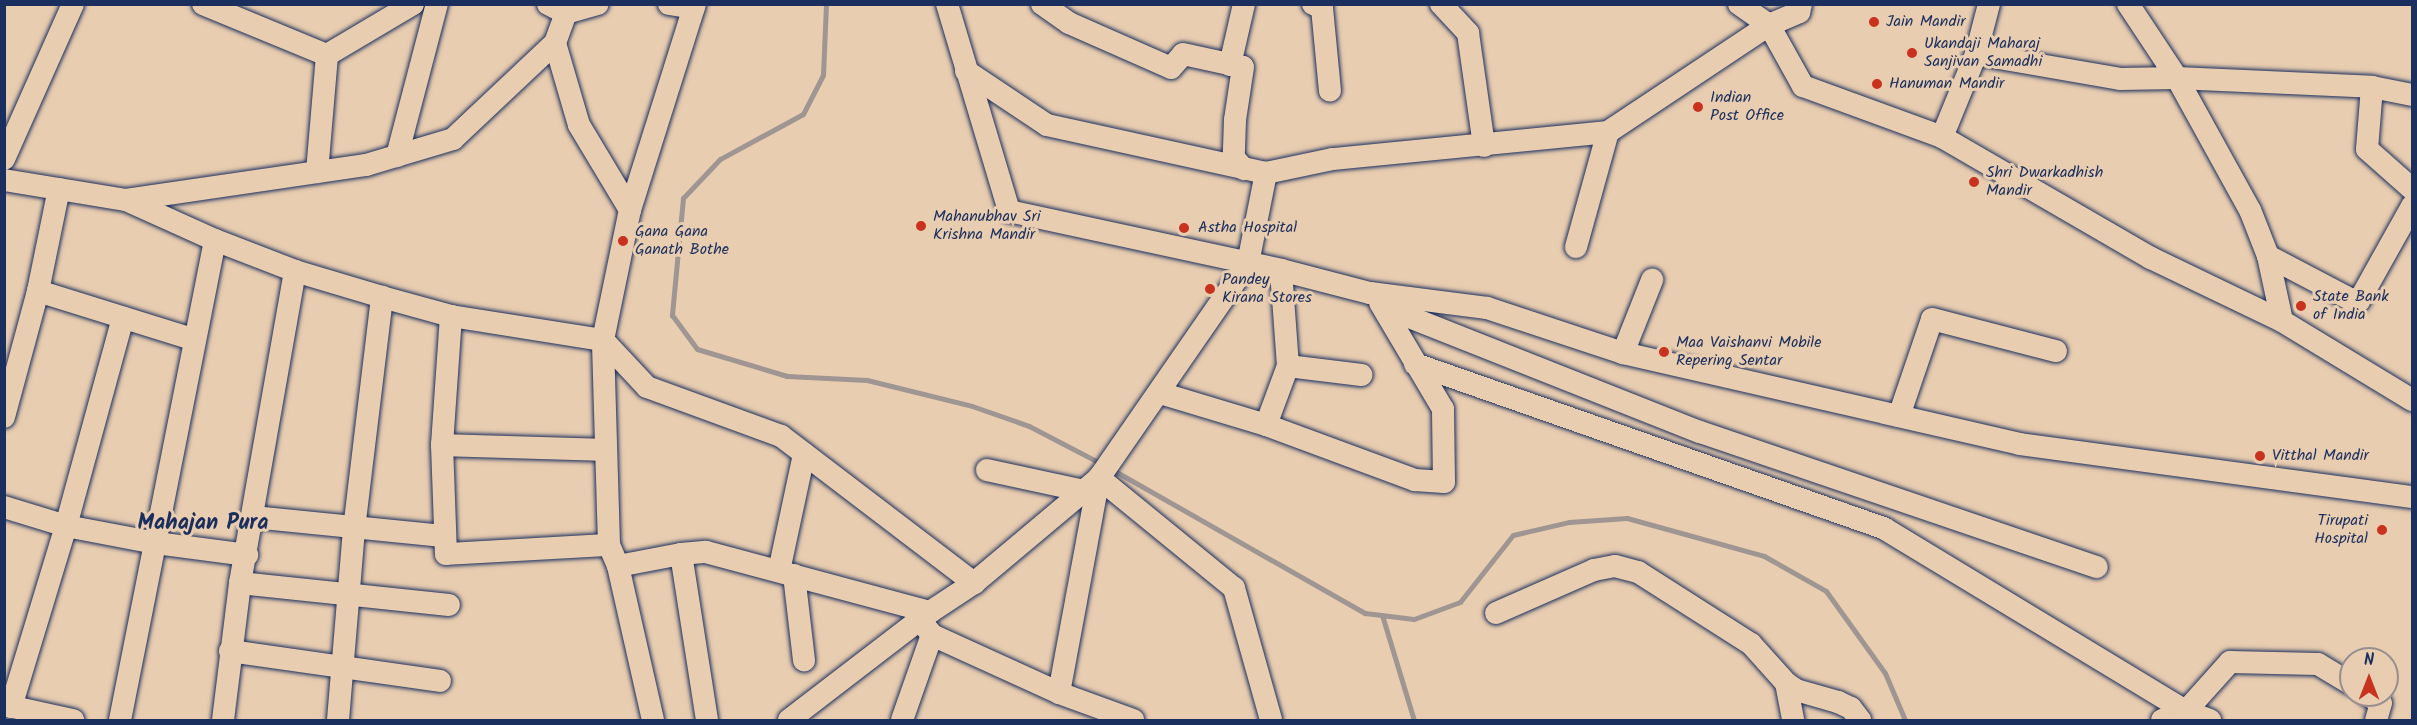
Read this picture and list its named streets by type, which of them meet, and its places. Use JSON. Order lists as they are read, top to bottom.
{
  "districts": ["Mahajan Pura"],
  "places": [
    "Jain Mandir",
    "Ukandaji Maharaj Sanjivan Samadhi",
    "Hanuman Mandir",
    "Indian Post Office",
    "Shri Dwarkadhish Mandir",
    "Mahanubhav Sri Krishna Mandir",
    "Astha Hospital",
    "Gana Gana Ganath Bothe",
    "Pandey Kirana Stores",
    "State Bank of India",
    "Maa Vaishanvi Mobile Repering Sentar",
    "Vitthal Mandir",
    "Tirupati Hospital"
  ],
  "north": "top"
}
